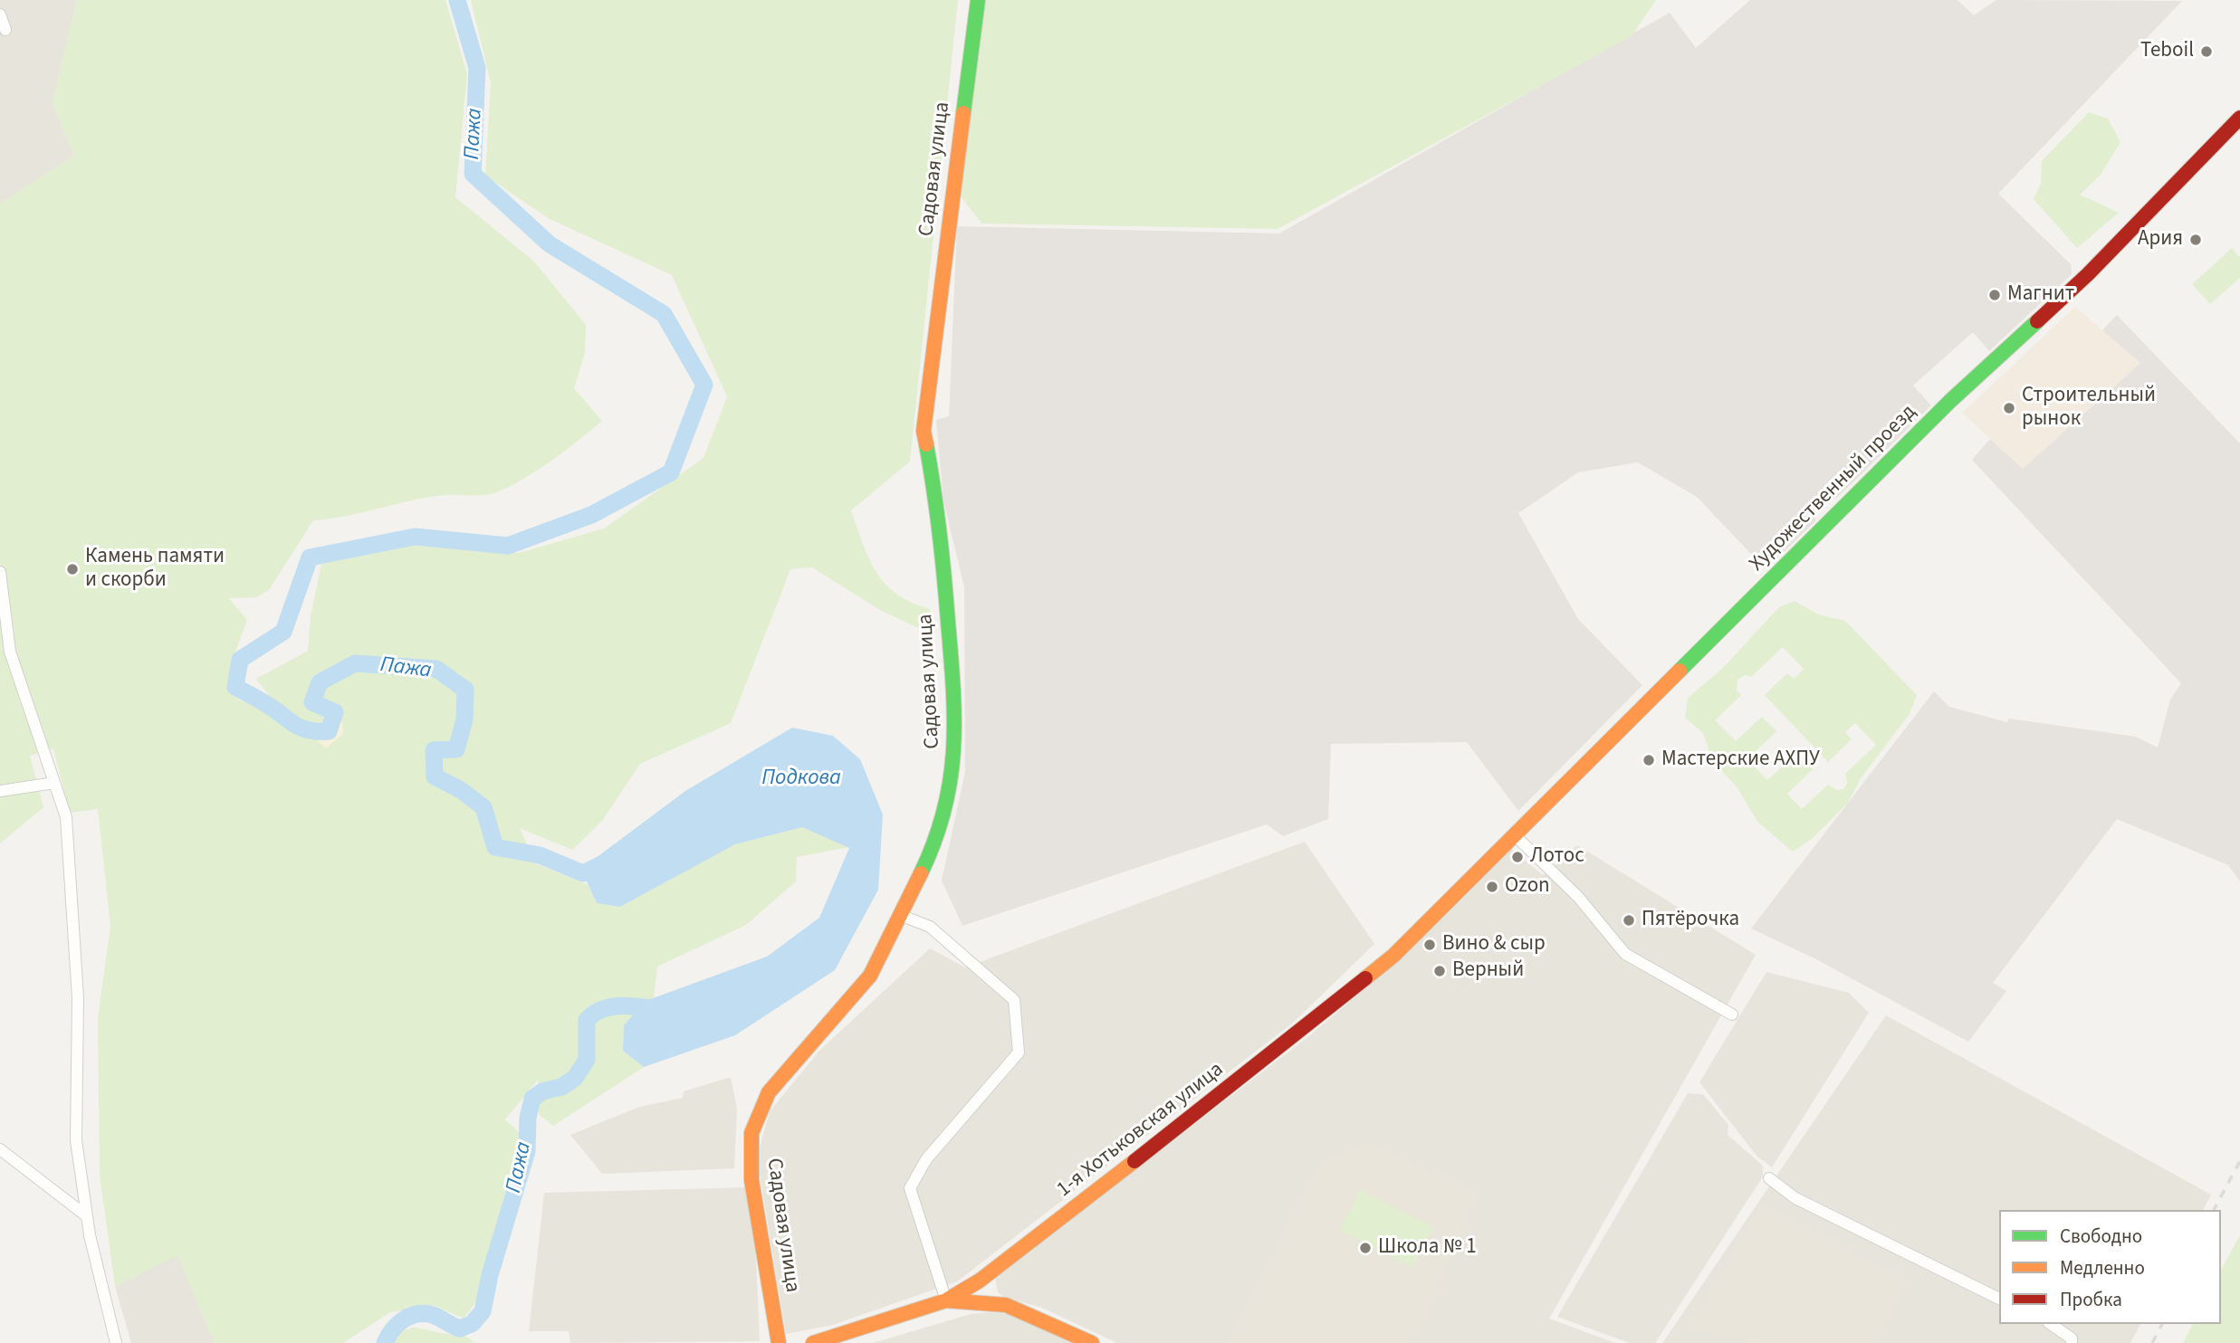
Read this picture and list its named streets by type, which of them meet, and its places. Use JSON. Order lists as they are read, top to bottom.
{
  "streets": {
    "main road": ["Садовая улица", "Художественный проезд", "1-я Хотьковская улица"]
  },
  "crossings": [
    ["Художественный проезд", "1-я Хотьковская улица"]
  ],
  "water": ["Пажа", "Подкова"],
  "places": [
    "Teboil",
    "Ария",
    "Магнит",
    "Строительный рынок",
    "Камень памяти и скорби",
    "Мастерские АХПУ",
    "Лотос",
    "Ozon",
    "Пятёрочка",
    "Вино & сыр",
    "Верный",
    "Школа № 1"
  ],
  "legend": ["Свободно", "Медленно", "Пробка"]
}
